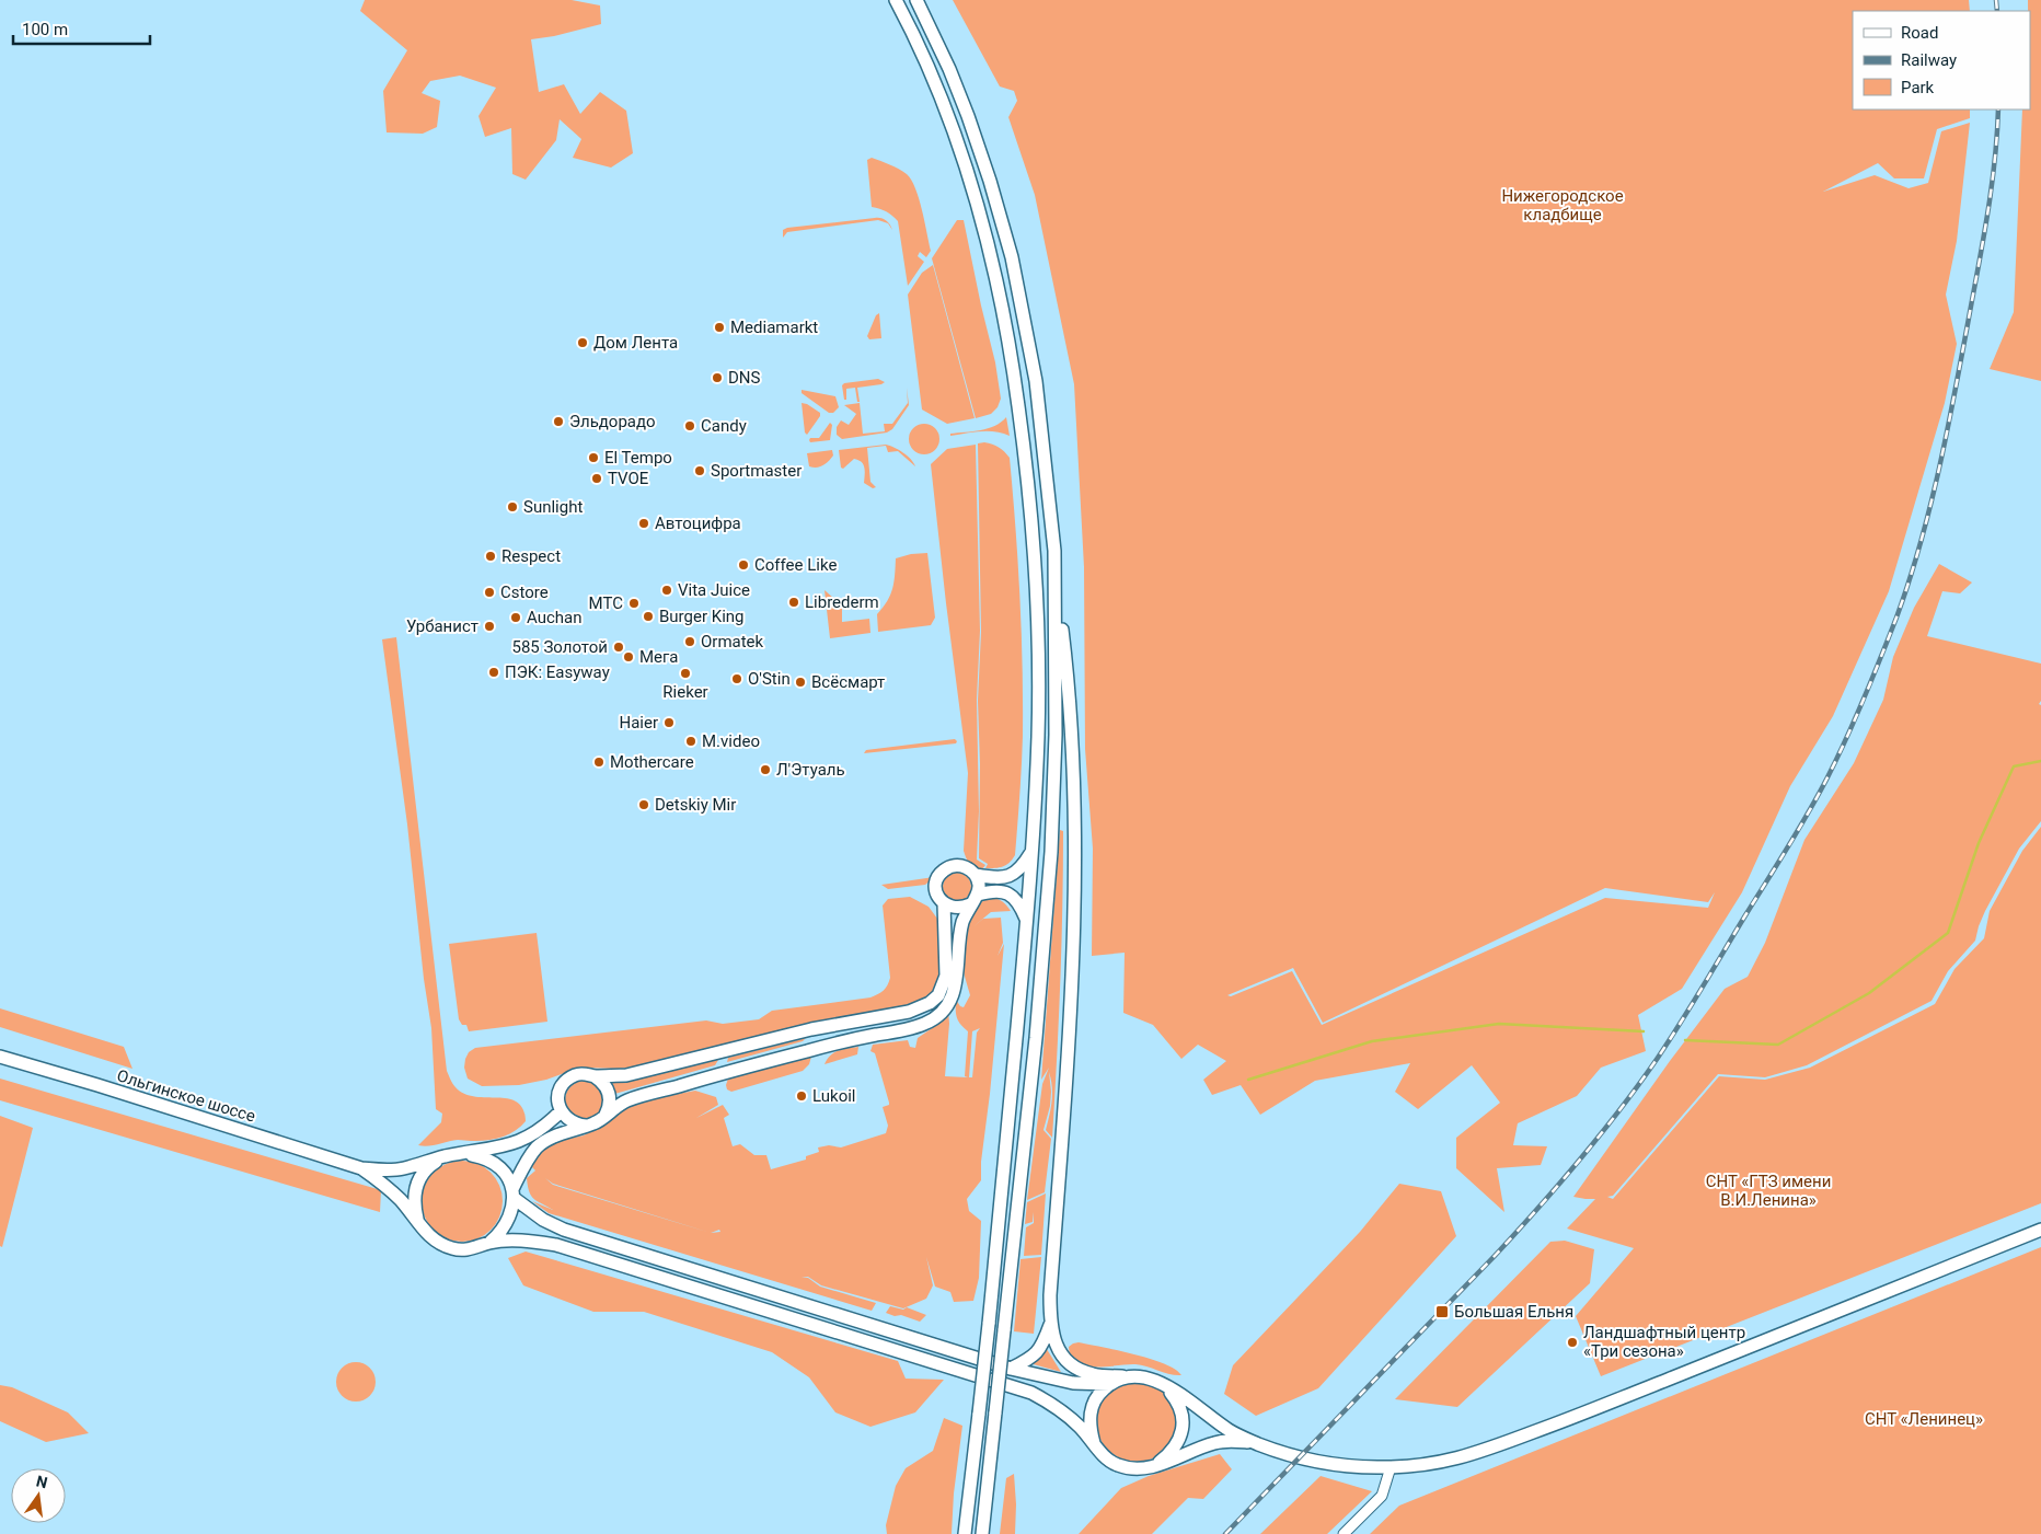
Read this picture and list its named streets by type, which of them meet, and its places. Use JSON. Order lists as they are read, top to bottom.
{
  "streets": {
    "main road": ["Ольгинское шоссе"]
  },
  "parks": ["Нижегородское кладбище", "СНТ «ГТЗ имени В.И.Ленина»", "СНТ «Ленинец»"],
  "places": {
    "other": [
      "Mediamarkt",
      "Дом Лента",
      "DNS",
      "Эльдорадо",
      "Candy",
      "El Tempo",
      "Sportmaster",
      "TVOE",
      "Sunlight",
      "Автоцифра",
      "Respect",
      "Coffee Like",
      "Vita Juice",
      "Cstore",
      "Librederm",
      "МТС",
      "Burger King",
      "Auchan",
      "Урбанист",
      "Ormatek",
      "585 Золотой",
      "Мега",
      "ПЭК: Easyway",
      "Rieker",
      "O'Stin",
      "Всёсмарт",
      "Haier",
      "M.video",
      "Mothercare",
      "Л'Этуаль",
      "Detskiy Mir",
      "Lukoil",
      "Ландшафтный центр «Три сезона»"
    ],
    "transit": ["Большая Ельня"]
  },
  "legend": ["Road", "Railway", "Park"],
  "scale_bar": "100 m",
  "north": "top"
}
